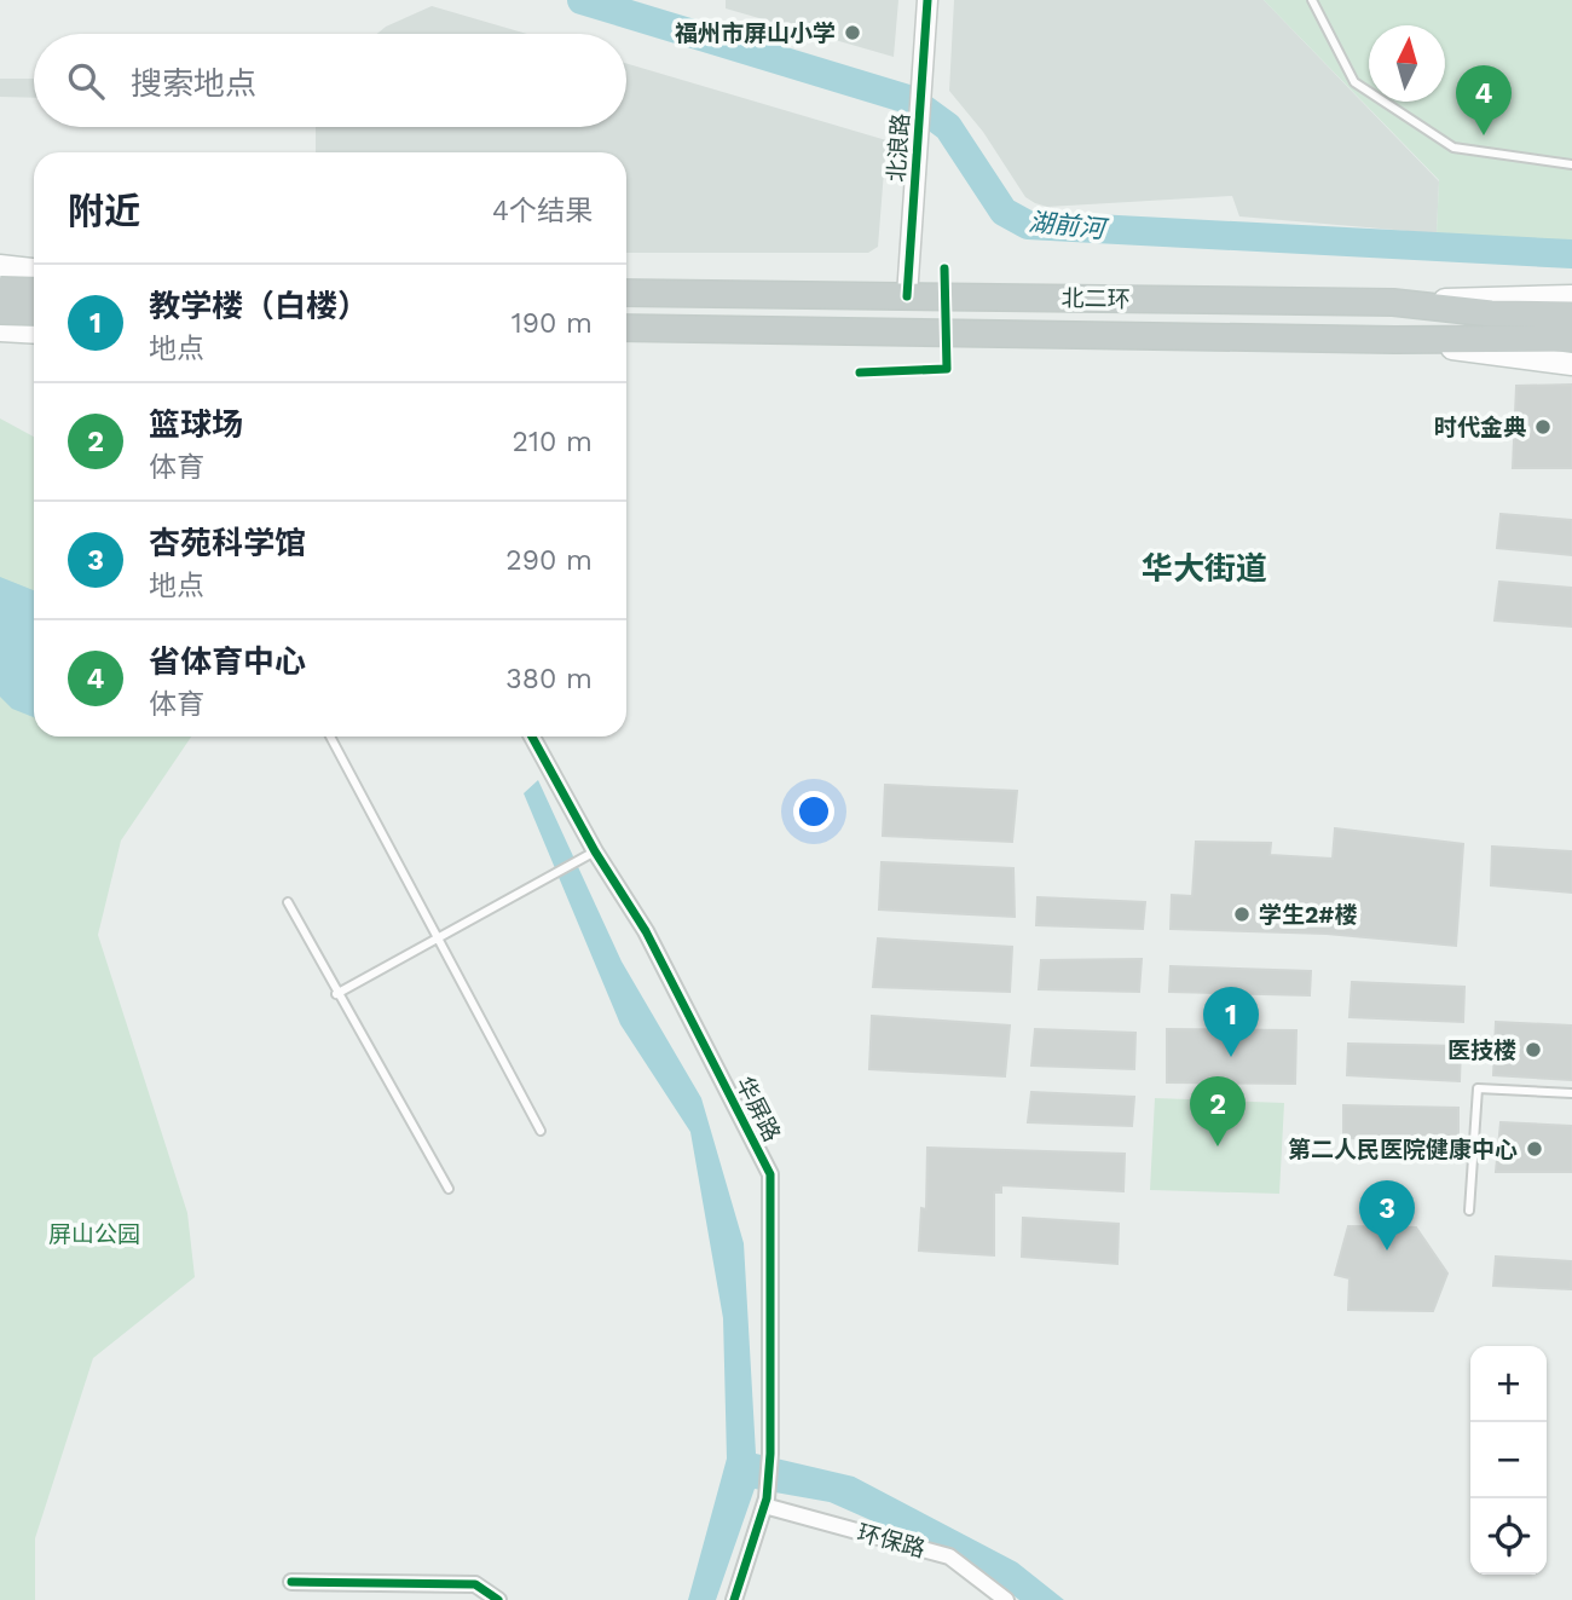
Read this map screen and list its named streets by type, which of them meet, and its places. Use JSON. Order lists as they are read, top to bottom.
{
  "streets": {
    "highway": ["北二环"],
    "street": ["北浪路", "华屏路", "环保路"]
  },
  "crossings": [
    ["北浪路", "北二环"],
    ["华屏路", "环保路"]
  ],
  "districts": ["华大街道"],
  "water": ["湖前河"],
  "parks": ["屏山公园"],
  "places": [
    "福州市屏山小学",
    "时代金典",
    "学生2#楼",
    "医技楼",
    "第二人民医院健康中心"
  ],
  "north": "top",
  "page": {
    "search": "搜索地点",
    "pins": [
      "4",
      "1",
      "2",
      "3"
    ],
    "heading": ["附近", "4个结果"],
    "list": [
      {
        "mark": "1",
        "name": "教学楼（白楼）",
        "note": "地点",
        "value": "190 m"
      },
      {
        "mark": "2",
        "name": "篮球场",
        "note": "体育",
        "value": "210 m"
      },
      {
        "mark": "3",
        "name": "杏苑科学馆",
        "note": "地点",
        "value": "290 m"
      },
      {
        "mark": "4",
        "name": "省体育中心",
        "note": "体育",
        "value": "380 m"
      }
    ],
    "map_buttons": ["+", "−"]
  }
}
